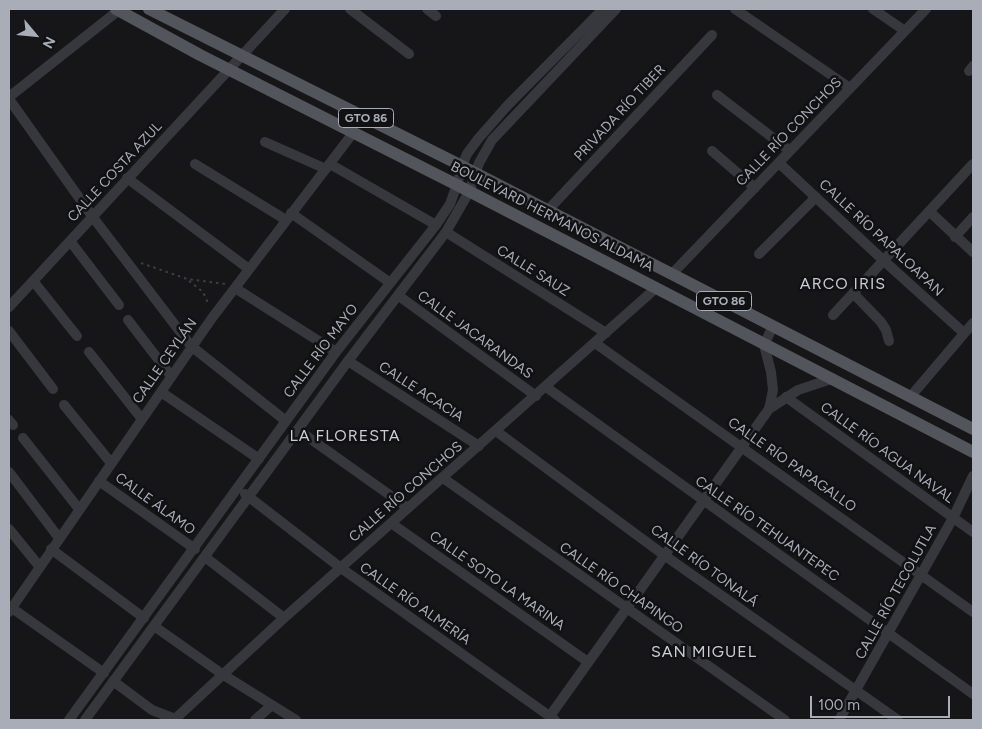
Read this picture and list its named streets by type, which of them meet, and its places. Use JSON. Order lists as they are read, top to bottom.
{
  "streets": {
    "main road": ["GTO 86", "BOULEVARD HERMANOS ALDAMA"],
    "street": [
      "PRIVADA RÍO TIBER",
      "CALLE RÍO CONCHOS",
      "CALLE COSTA AZUL",
      "CALLE RÍO PAPALOAPAN",
      "CALLE SAUZ",
      "CALLE JACARANDAS",
      "CALLE RÍO MAYO",
      "CALLE CEYLÁN",
      "CALLE ACACIA",
      "CALLE RÍO AGUA NAVAL",
      "CALLE RÍO PAPAGALLO",
      "CALLE ÁLAMO",
      "CALLE RÍO TEHUANTEPEC",
      "CALLE RÍO TONALÁ",
      "CALLE SOTO LA MARINA",
      "CALLE RÍO CHAPINGO",
      "CALLE RÍO TECOLUTLA",
      "CALLE RÍO ALMERÍA"
    ]
  },
  "crossings": [
    ["PRIVADA RÍO TIBER", "BOULEVARD HERMANOS ALDAMA"],
    ["CALLE RÍO CONCHOS", "BOULEVARD HERMANOS ALDAMA"],
    ["CALLE RÍO CONCHOS", "CALLE RÍO PAPALOAPAN"],
    ["CALLE RÍO CONCHOS", "CALLE SAUZ"],
    ["CALLE RÍO CONCHOS", "CALLE JACARANDAS"],
    ["CALLE RÍO CONCHOS", "CALLE ACACIA"],
    ["CALLE RÍO CONCHOS", "CALLE RÍO PAPAGALLO"],
    ["CALLE RÍO CONCHOS", "CALLE RÍO TEHUANTEPEC"],
    ["CALLE RÍO CONCHOS", "CALLE RÍO TONALÁ"],
    ["CALLE RÍO CONCHOS", "CALLE SOTO LA MARINA"],
    ["CALLE RÍO CONCHOS", "CALLE RÍO CHAPINGO"],
    ["CALLE RÍO CONCHOS", "CALLE RÍO ALMERÍA"],
    ["CALLE COSTA AZUL", "BOULEVARD HERMANOS ALDAMA"],
    ["BOULEVARD HERMANOS ALDAMA", "CALLE RÍO MAYO"],
    ["BOULEVARD HERMANOS ALDAMA", "CALLE CEYLÁN"],
    ["CALLE SAUZ", "CALLE RÍO MAYO"],
    ["CALLE JACARANDAS", "CALLE RÍO MAYO"],
    ["CALLE RÍO MAYO", "CALLE ACACIA"],
    ["CALLE RÍO MAYO", "CALLE ÁLAMO"],
    ["CALLE RÍO MAYO", "CALLE RÍO ALMERÍA"],
    ["CALLE CEYLÁN", "CALLE ÁLAMO"],
    ["CALLE RÍO AGUA NAVAL", "CALLE RÍO TECOLUTLA"],
    ["CALLE RÍO PAPAGALLO", "CALLE RÍO TECOLUTLA"],
    ["CALLE RÍO TEHUANTEPEC", "CALLE RÍO TECOLUTLA"],
    ["CALLE RÍO TONALÁ", "CALLE RÍO TECOLUTLA"]
  ],
  "districts": ["ARCO IRIS", "LA FLORESTA", "SAN MIGUEL"],
  "scale_bar": "100 m",
  "north": "bottom right"
}
